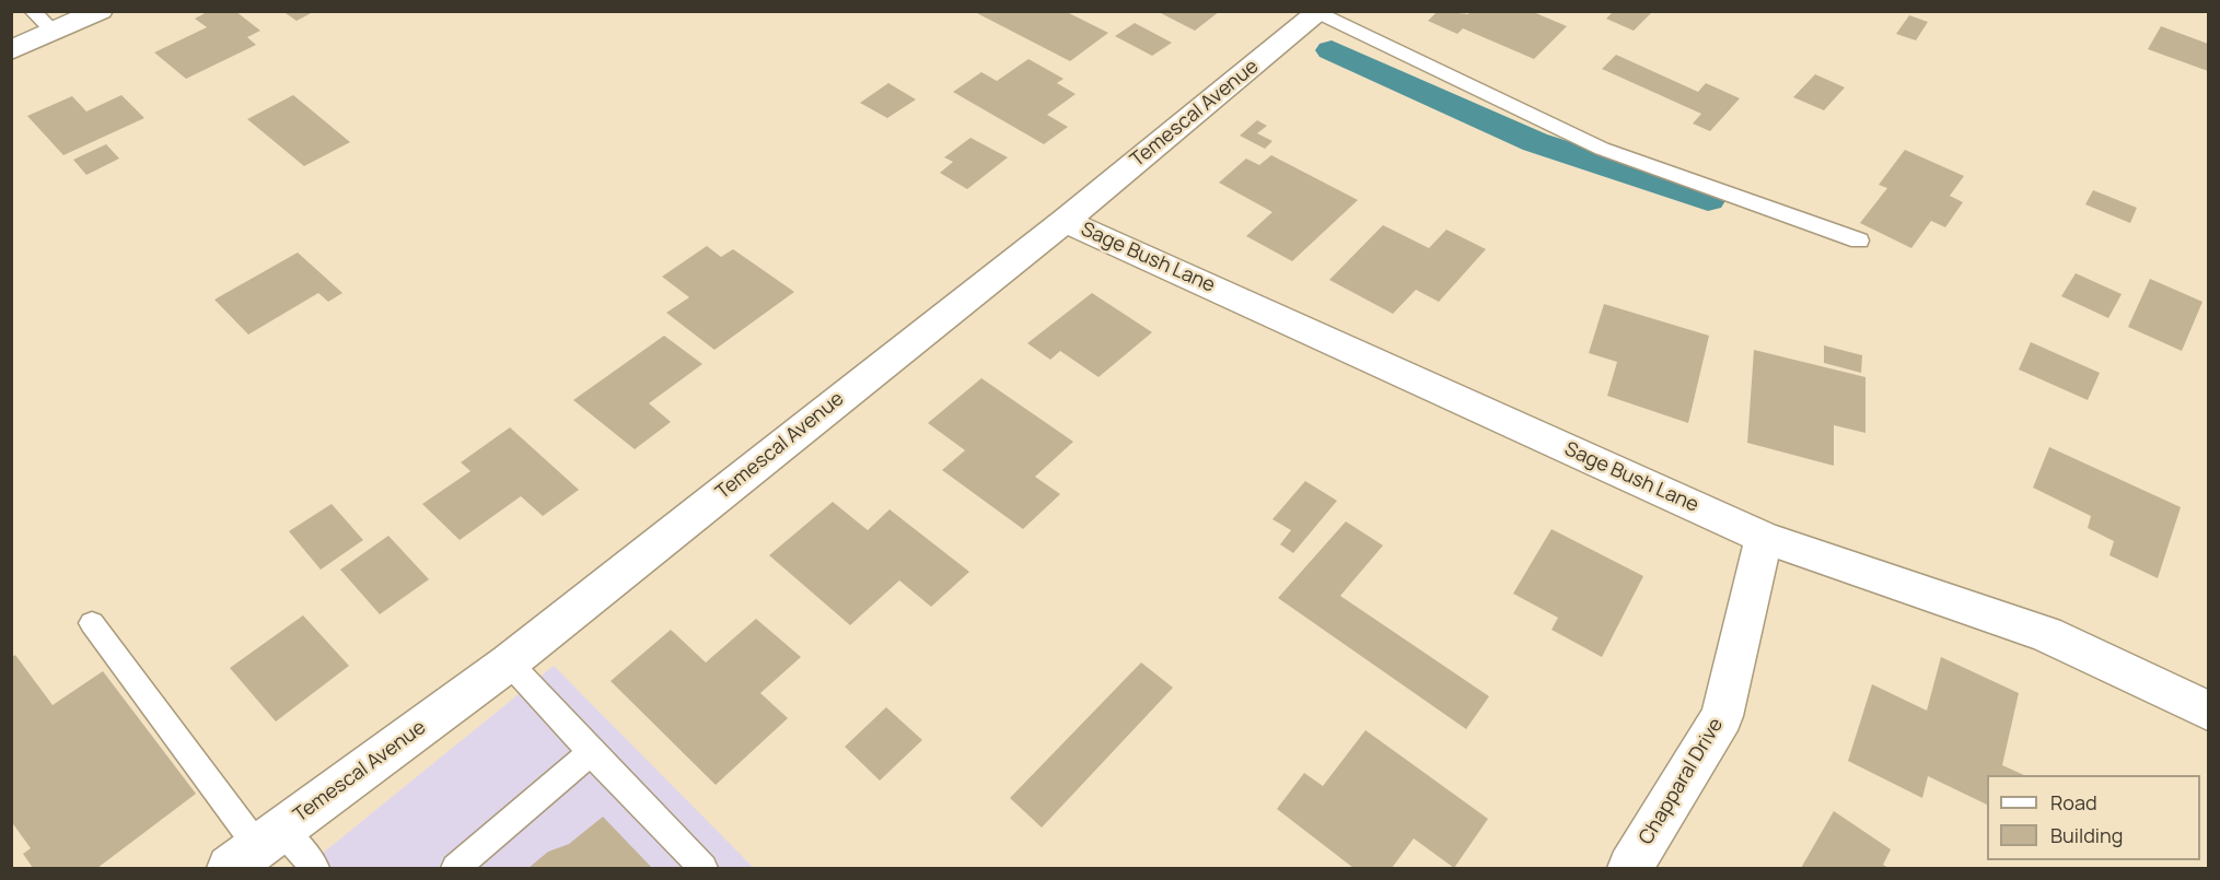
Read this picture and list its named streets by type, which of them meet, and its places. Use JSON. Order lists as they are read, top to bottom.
{
  "streets": {
    "street": ["Temescal Avenue", "Sage Bush Lane", "Chapparal Drive"]
  },
  "crossings": [
    ["Temescal Avenue", "Sage Bush Lane"],
    ["Sage Bush Lane", "Chapparal Drive"]
  ],
  "legend": ["Road", "Building"]
}
